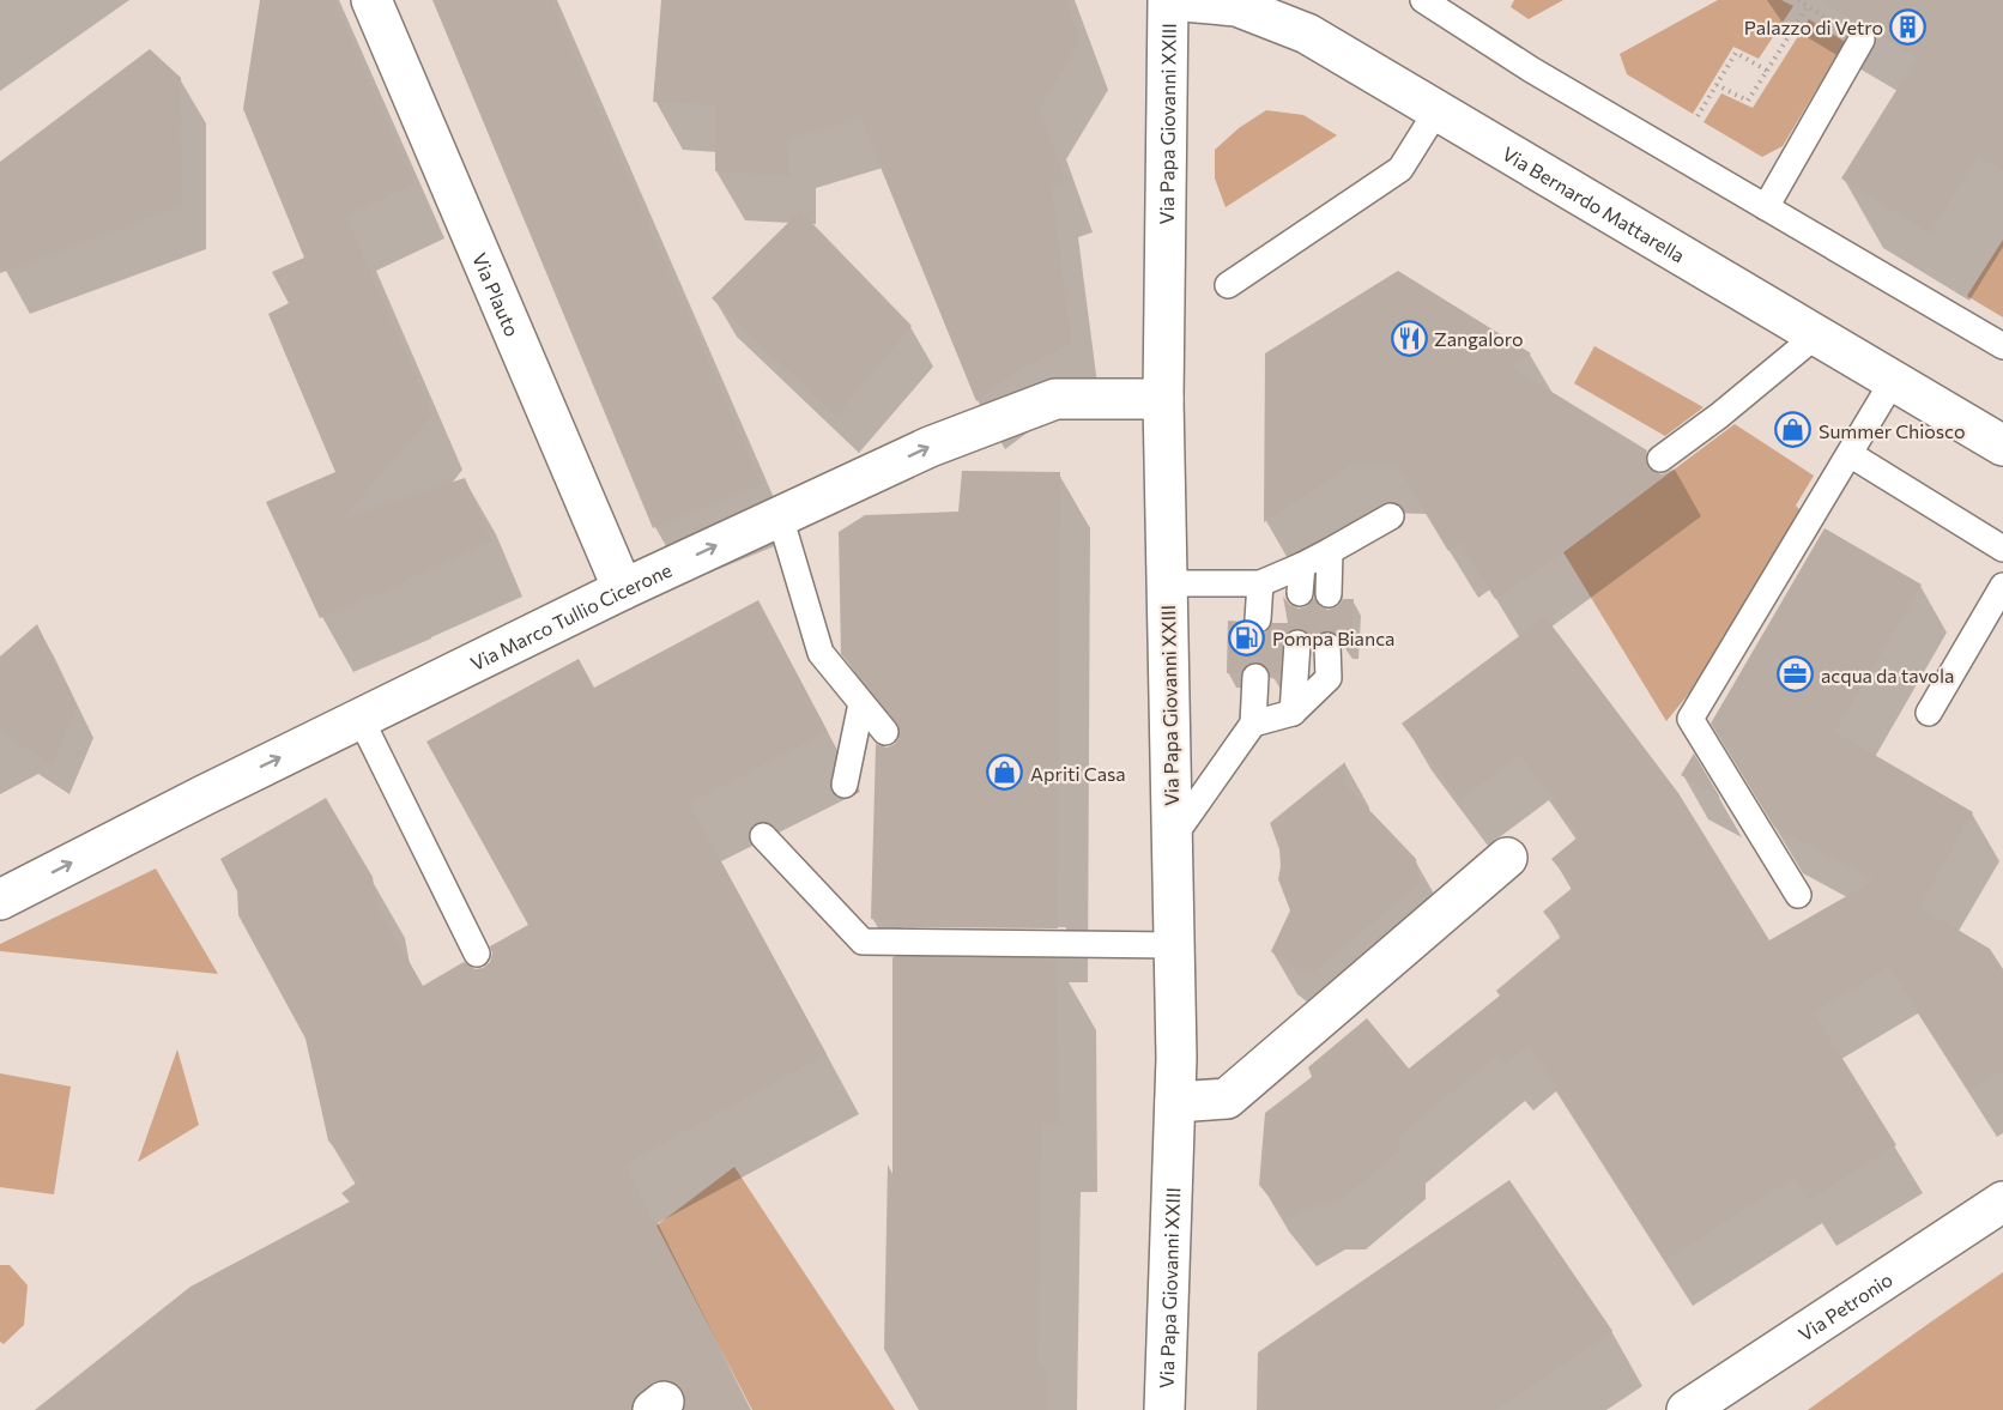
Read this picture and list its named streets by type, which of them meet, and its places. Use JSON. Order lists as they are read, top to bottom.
{
  "streets": {
    "street": [
      "Via Papa Giovanni XXIII",
      "Via Bernardo Mattarella",
      "Via Plauto",
      "Via Marco Tullio Cicerone",
      "Via Petronio"
    ]
  },
  "crossings": [
    ["Via Papa Giovanni XXIII", "Via Bernardo Mattarella"],
    ["Via Papa Giovanni XXIII", "Via Marco Tullio Cicerone"],
    ["Via Plauto", "Via Marco Tullio Cicerone"]
  ],
  "one_way": ["Via Marco Tullio Cicerone"],
  "places": {
    "building": ["Palazzo di Vetro"],
    "restaurant": ["Zangaloro"],
    "shop": ["Summer Chiosco", "Apriti Casa"],
    "fuel station": ["Pompa Bianca"],
    "office": ["acqua da tavola"]
  }
}
